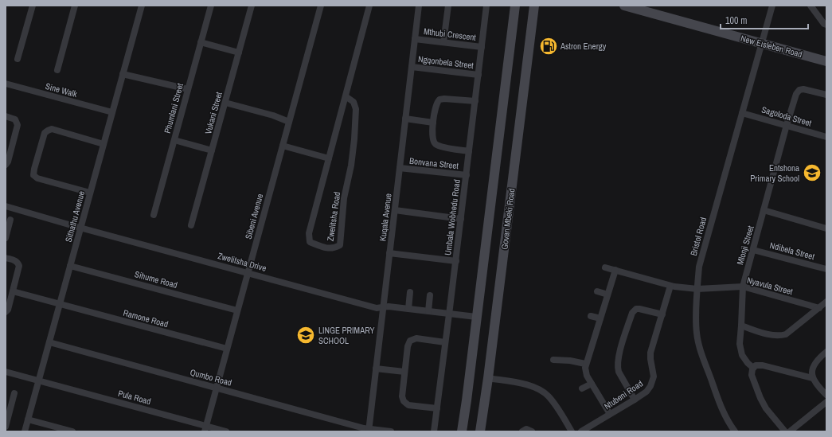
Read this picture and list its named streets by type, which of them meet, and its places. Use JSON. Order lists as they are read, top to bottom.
{
  "streets": {
    "main road": ["New Eisleben Road", "Govan Mbeki Road"],
    "street": [
      "Mthubi Crescent",
      "Ngqonbela Street",
      "Sine Walk",
      "Phumlani Street",
      "Vukani Street",
      "Sagoloda Street",
      "Bonvana Street",
      "Sithathu Avenue",
      "Sibeni Avenue",
      "Zwelitsha Road",
      "Kuqala Avenue",
      "Umbala Wobhedu Road",
      "Bristol Road",
      "Mlonji Street",
      "Ndibela Street",
      "Zwelitsha Drive",
      "Sihume Road",
      "Nyavula Street",
      "Ramone Road",
      "Qumbo Road",
      "Ntubeni Road",
      "Pula Road"
    ]
  },
  "crossings": [
    ["Mthubi Crescent", "Kuqala Avenue"],
    ["Mthubi Crescent", "Umbala Wobhedu Road"],
    ["New Eisleben Road", "Bristol Road"],
    ["Ngqonbela Street", "Kuqala Avenue"],
    ["Ngqonbela Street", "Umbala Wobhedu Road"],
    ["Sine Walk", "Sithathu Avenue"],
    ["Sagoloda Street", "Bristol Road"],
    ["Sagoloda Street", "Mlonji Street"],
    ["Bonvana Street", "Kuqala Avenue"],
    ["Bonvana Street", "Umbala Wobhedu Road"],
    ["Sithathu Avenue", "Zwelitsha Drive"],
    ["Sithathu Avenue", "Sihume Road"],
    ["Sithathu Avenue", "Ramone Road"],
    ["Sithathu Avenue", "Qumbo Road"],
    ["Sithathu Avenue", "Pula Road"],
    ["Sibeni Avenue", "Zwelitsha Drive"],
    ["Sibeni Avenue", "Sihume Road"],
    ["Sibeni Avenue", "Ramone Road"],
    ["Sibeni Avenue", "Qumbo Road"],
    ["Sibeni Avenue", "Pula Road"],
    ["Kuqala Avenue", "Zwelitsha Drive"],
    ["Kuqala Avenue", "Qumbo Road"],
    ["Umbala Wobhedu Road", "Zwelitsha Drive"],
    ["Bristol Road", "Nyavula Street"],
    ["Mlonji Street", "Ndibela Street"],
    ["Mlonji Street", "Nyavula Street"],
    ["Nyavula Street", "Ntubeni Road"]
  ],
  "places": {
    "fuel station": ["Astron Energy"],
    "school or university": ["Entshona Primary School", "LINGE PRIMARY SCHOOL"]
  },
  "scale_bar": "100 m"
}
